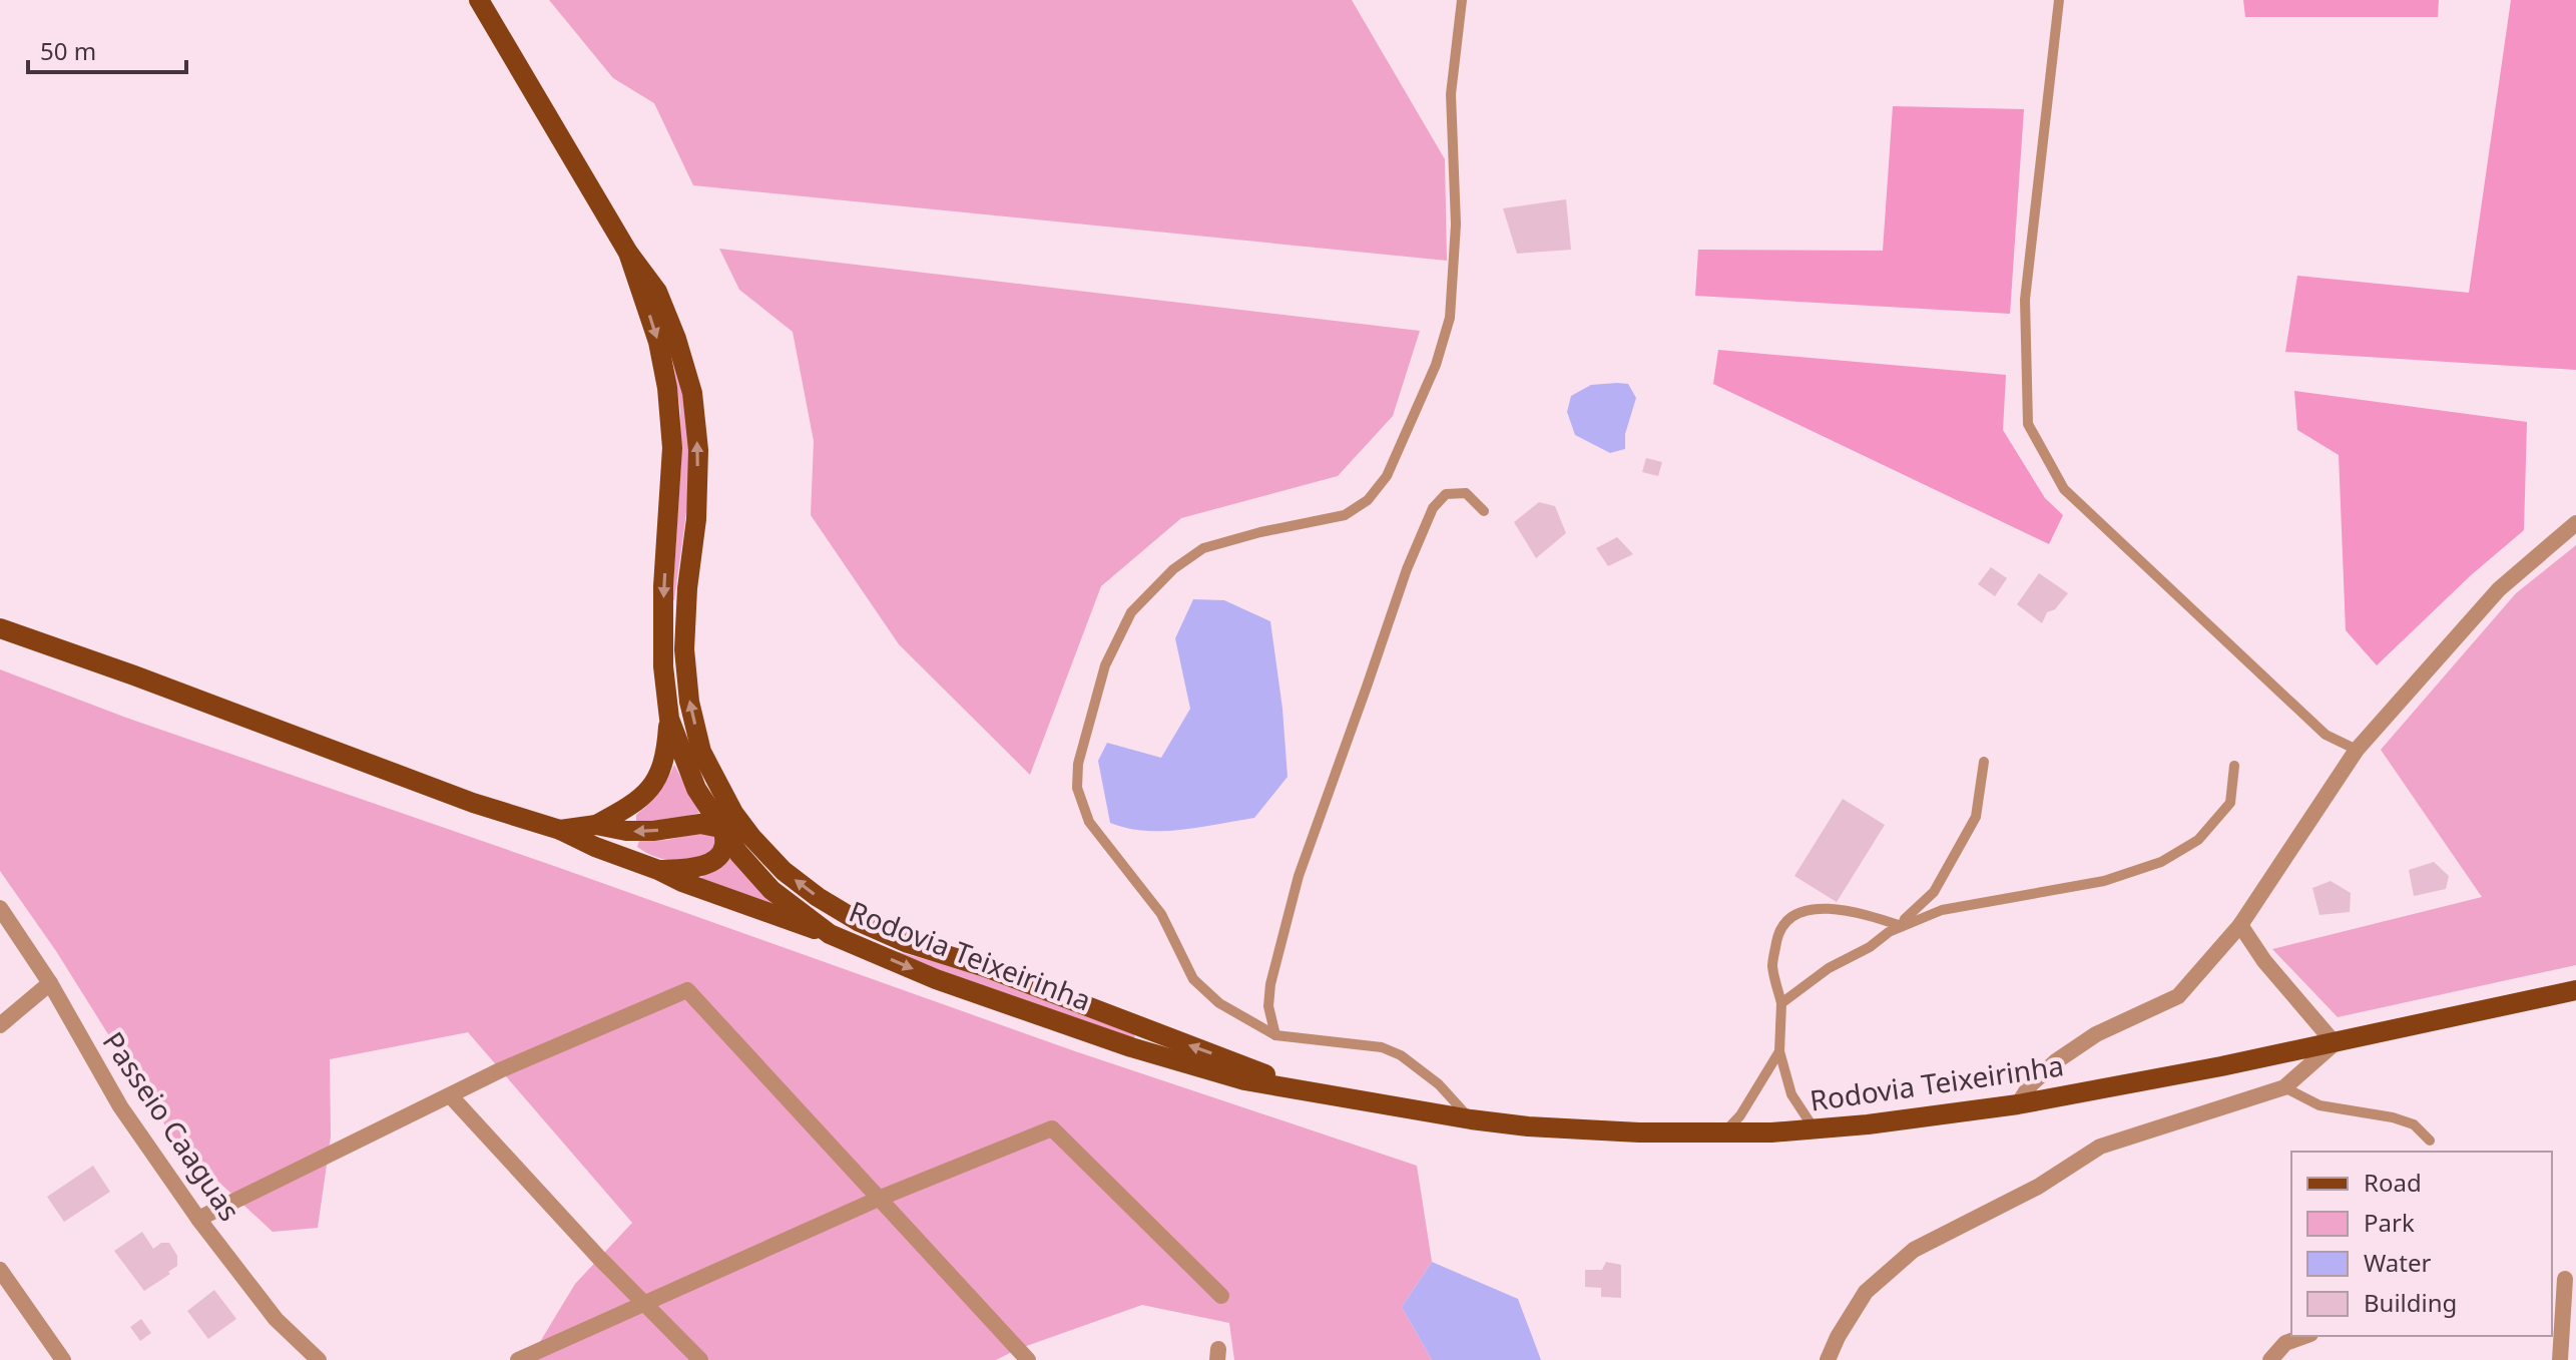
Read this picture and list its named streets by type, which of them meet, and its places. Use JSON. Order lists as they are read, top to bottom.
{
  "streets": {
    "main road": ["Rodovia Teixeirinha"],
    "street": ["Passeio Caaguas"]
  },
  "legend": [
    "Road",
    "Park",
    "Water",
    "Building"
  ],
  "scale_bar": "50 m"
}
